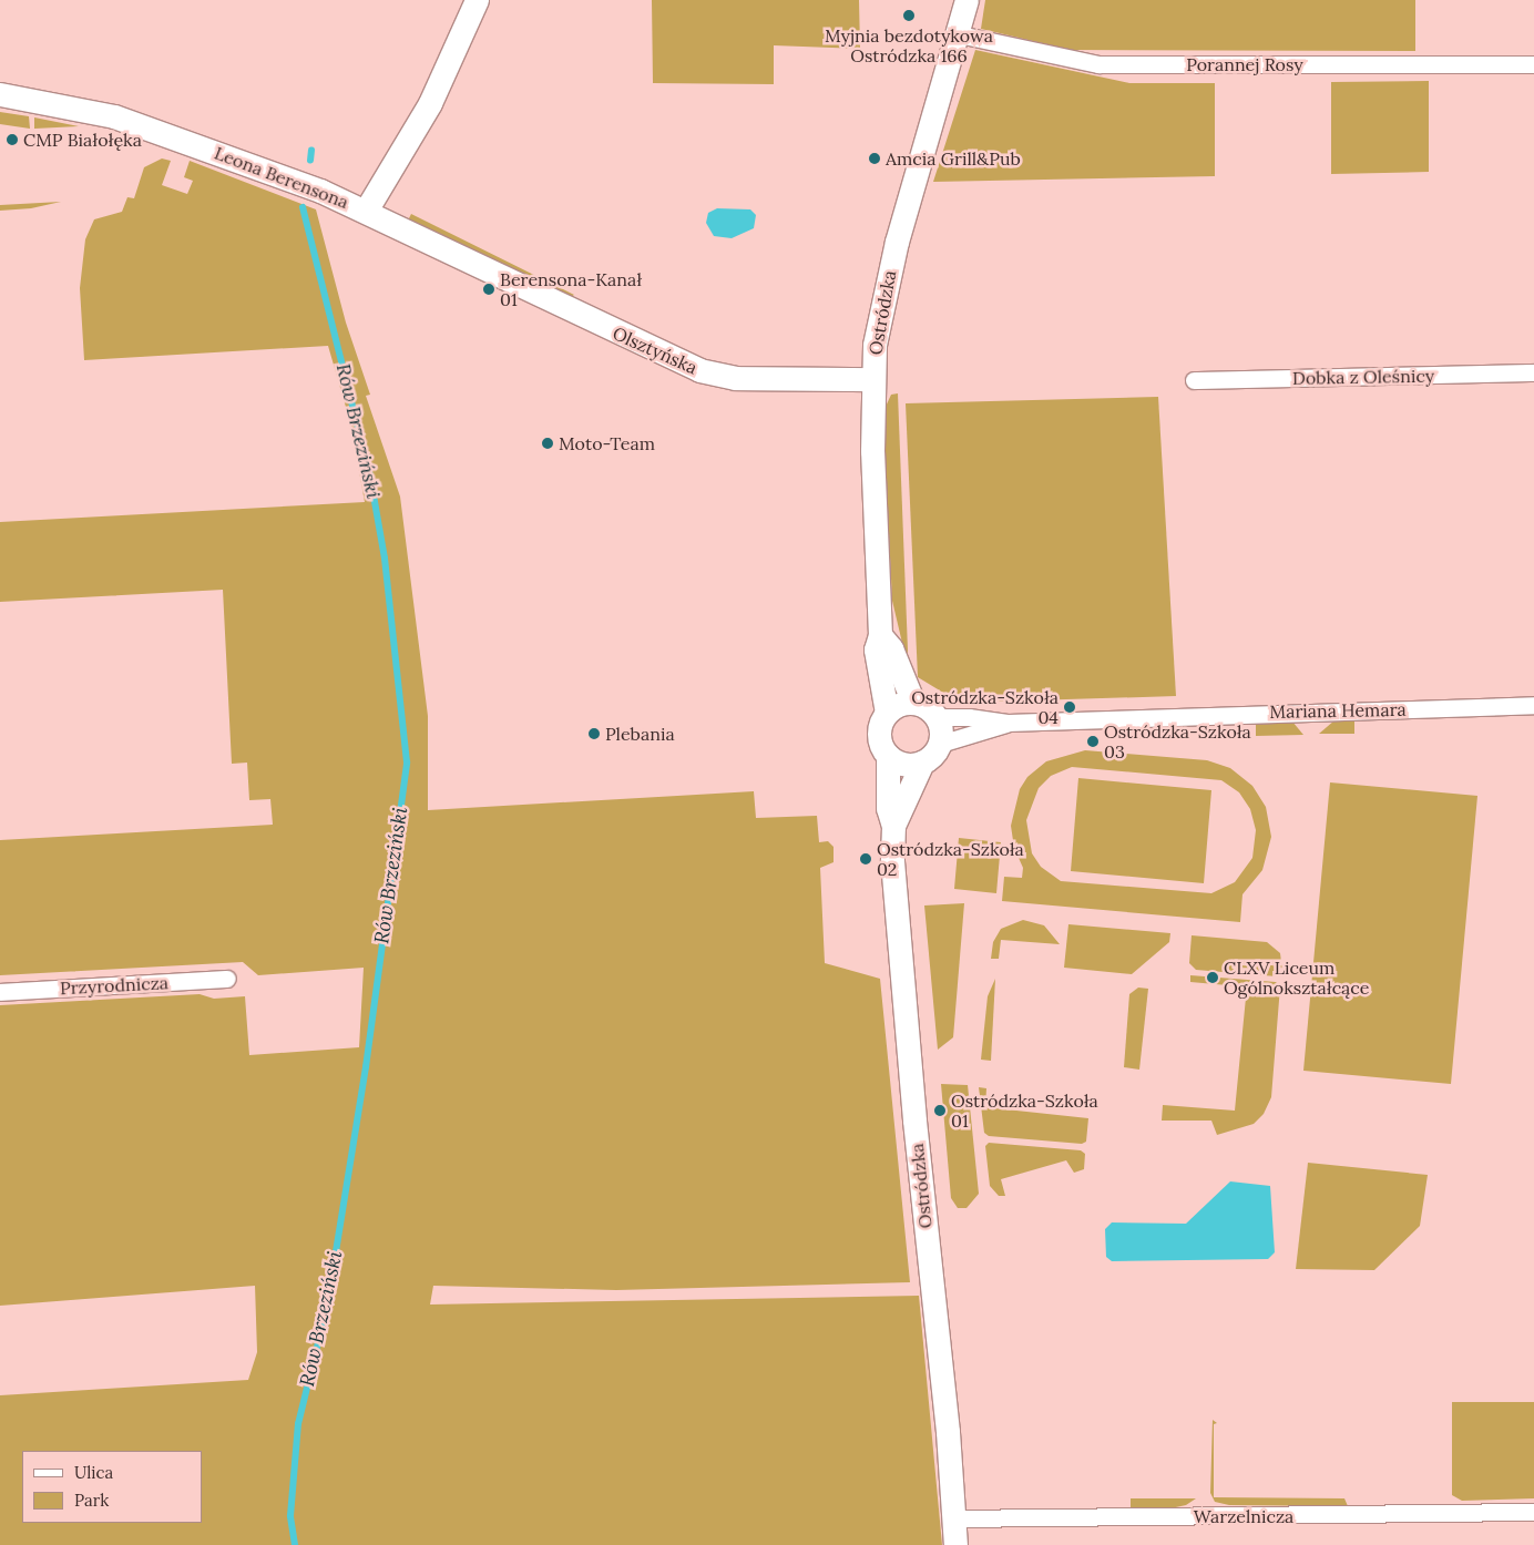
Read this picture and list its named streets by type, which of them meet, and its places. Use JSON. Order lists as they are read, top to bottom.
{
  "streets": {
    "street": [
      "Porannej Rosy",
      "Leona Berensona",
      "Ostródzka",
      "Olsztyńska",
      "Dobka z Oleśnicy",
      "Mariana Hemara",
      "Przyrodnicza",
      "Warzelnicza"
    ]
  },
  "crossings": [
    ["Porannej Rosy", "Ostródzka"],
    ["Leona Berensona", "Olsztyńska"],
    ["Ostródzka", "Olsztyńska"],
    ["Ostródzka", "Mariana Hemara"],
    ["Ostródzka", "Warzelnicza"]
  ],
  "water": ["Rów Brzeziński"],
  "places": [
    "Myjnia bezdotykowa Ostródzka 166",
    "CMP Białołęka",
    "Amcia Grill&Pub",
    "Berensona-Kanał 01",
    "Moto-Team",
    "Ostródzka-Szkoła 04",
    "Plebania",
    "Ostródzka-Szkoła 03",
    "Ostródzka-Szkoła 02",
    "CLXV Liceum Ogólnokształcące",
    "Ostródzka-Szkoła 01"
  ],
  "legend": ["Ulica", "Park"]
}
